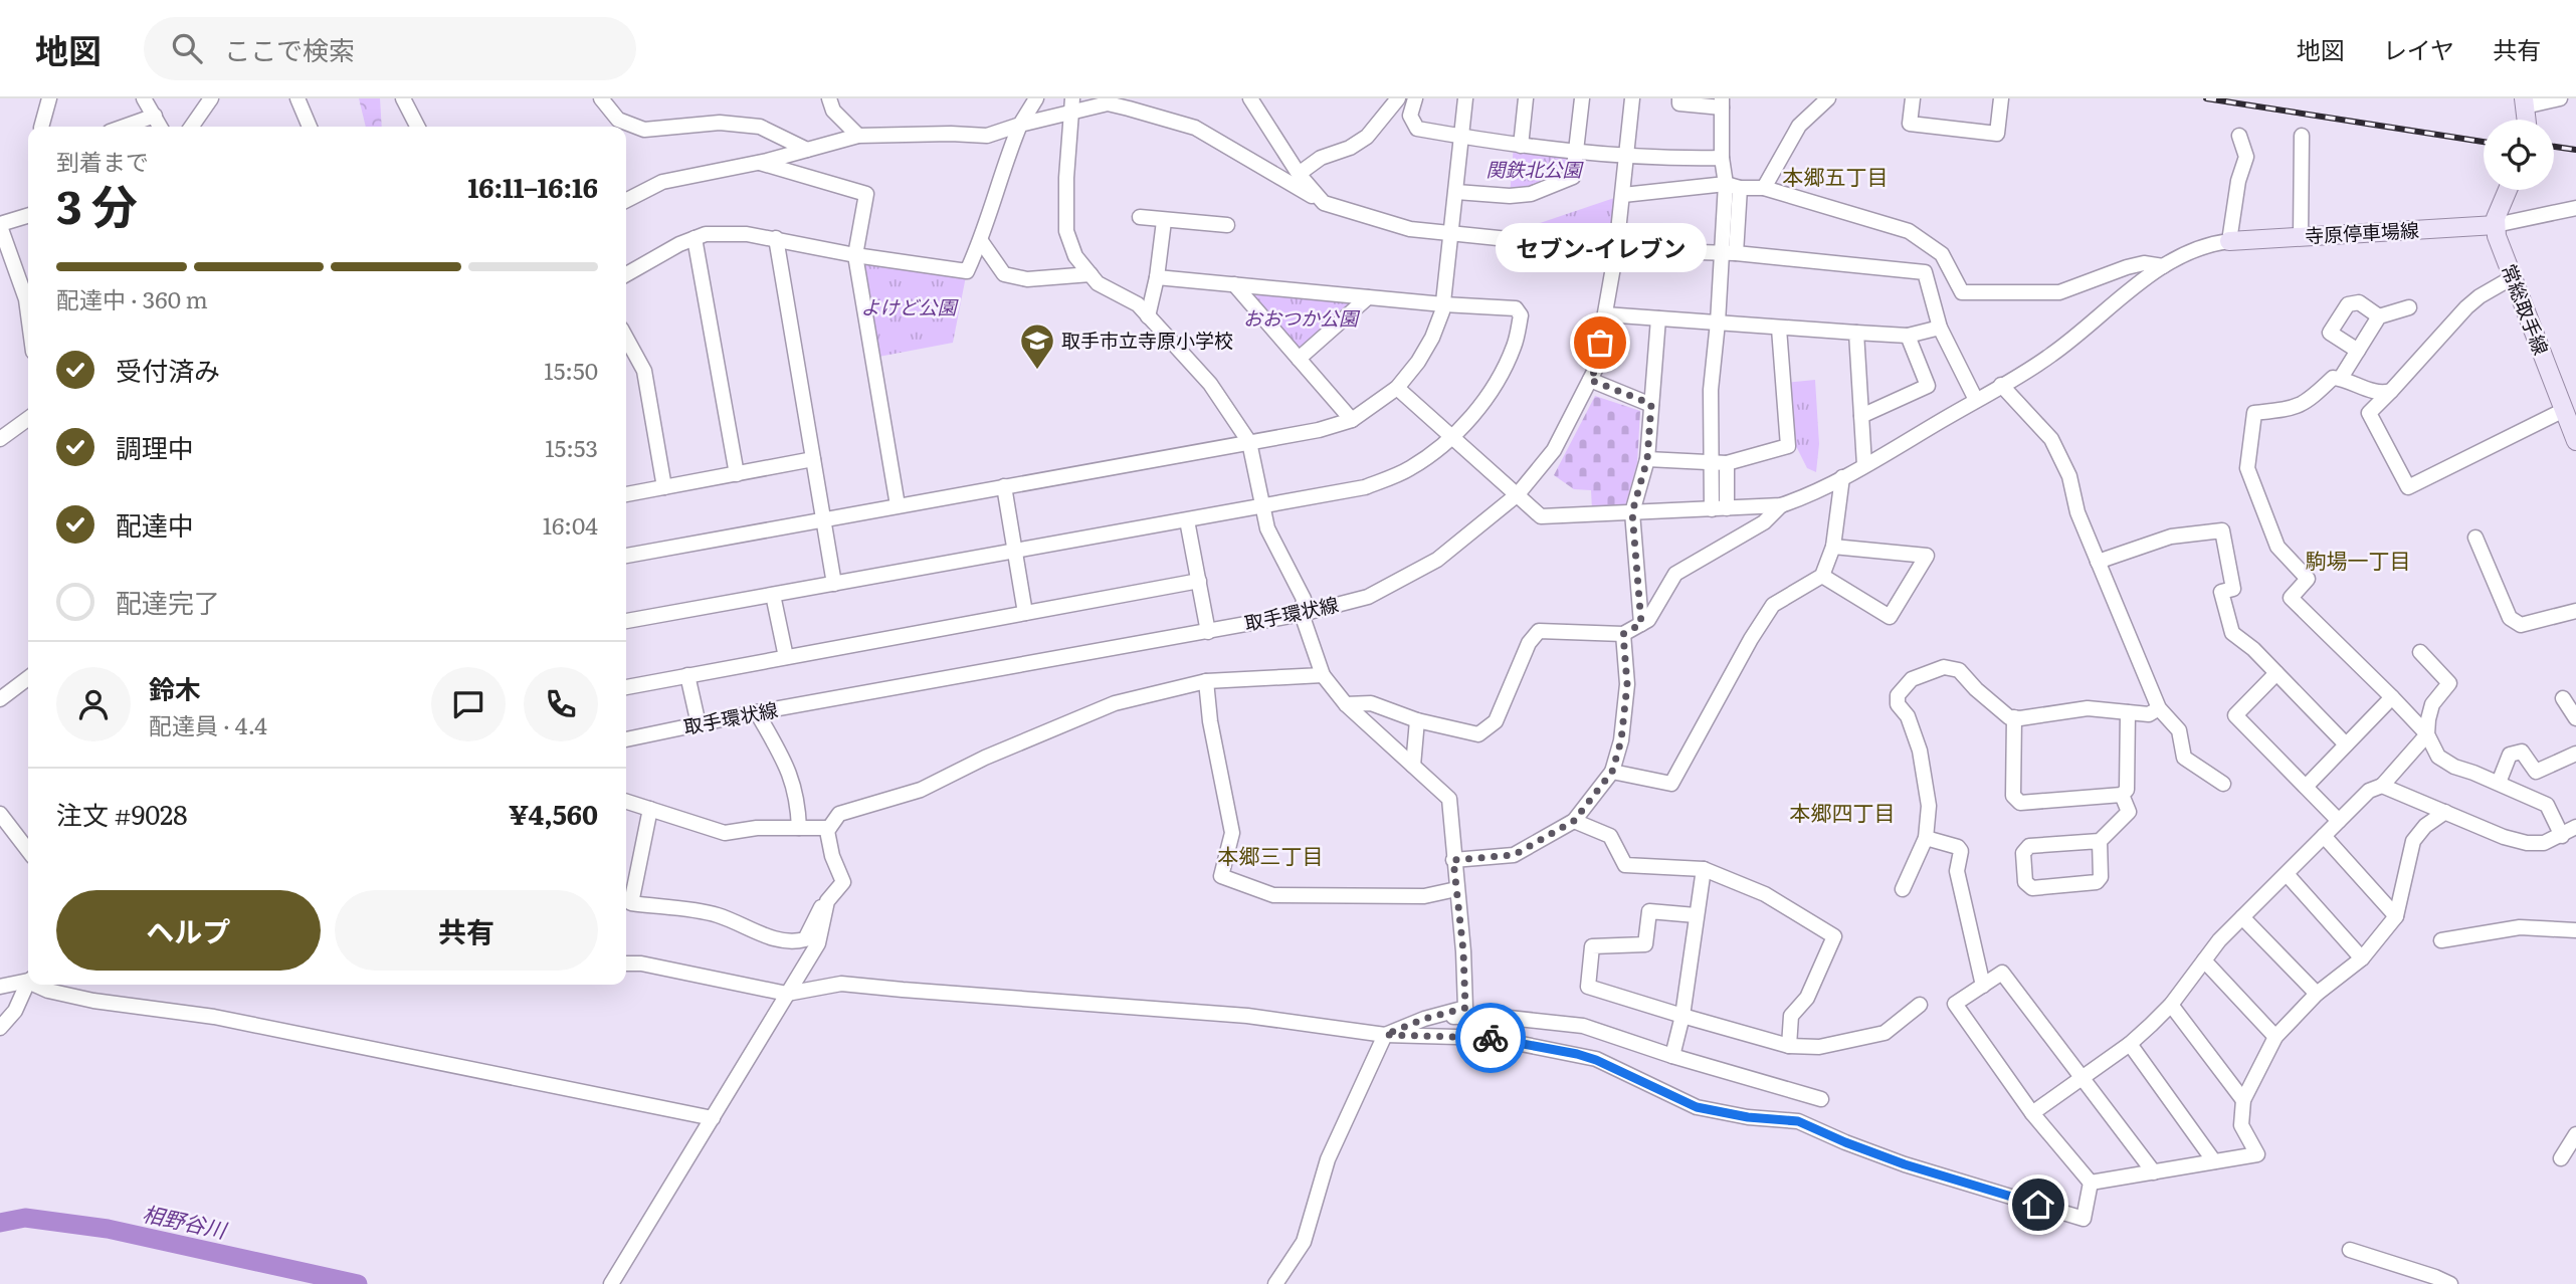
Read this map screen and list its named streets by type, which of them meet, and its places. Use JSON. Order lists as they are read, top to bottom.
{
  "streets": {
    "main road": ["寺原停車場線", "常総取手線"],
    "street": ["取手環状線"]
  },
  "crossings": [
    ["寺原停車場線", "常総取手線"]
  ],
  "districts": [
    "本郷五丁目",
    "駒場一丁目",
    "本郷四丁目",
    "本郷三丁目"
  ],
  "water": ["相野谷川"],
  "parks": ["関鉄北公園", "よけど公園", "おおつか公園"],
  "places": {
    "other": ["セブン-イレブン"],
    "school or university": ["取手市立寺原小学校"]
  },
  "page": {
    "header": "地図",
    "search": "ここで検索",
    "nav": ["地図", "レイヤ", "共有"],
    "heading": ["3 分", "到着まで", "16:11–16:16"],
    "panel": [
      "鈴木",
      "配達員 · 4.4",
      "注文 #9028",
      "¥4,560"
    ],
    "bubble": "セブン-イレブン",
    "bar": "配達中 · 360 m",
    "list": [
      ["受付済み", "15:50"],
      ["調理中", "15:53"],
      ["配達中", "16:04"],
      "配達完了"
    ],
    "buttons": ["ヘルプ", "共有"]
  }
}
